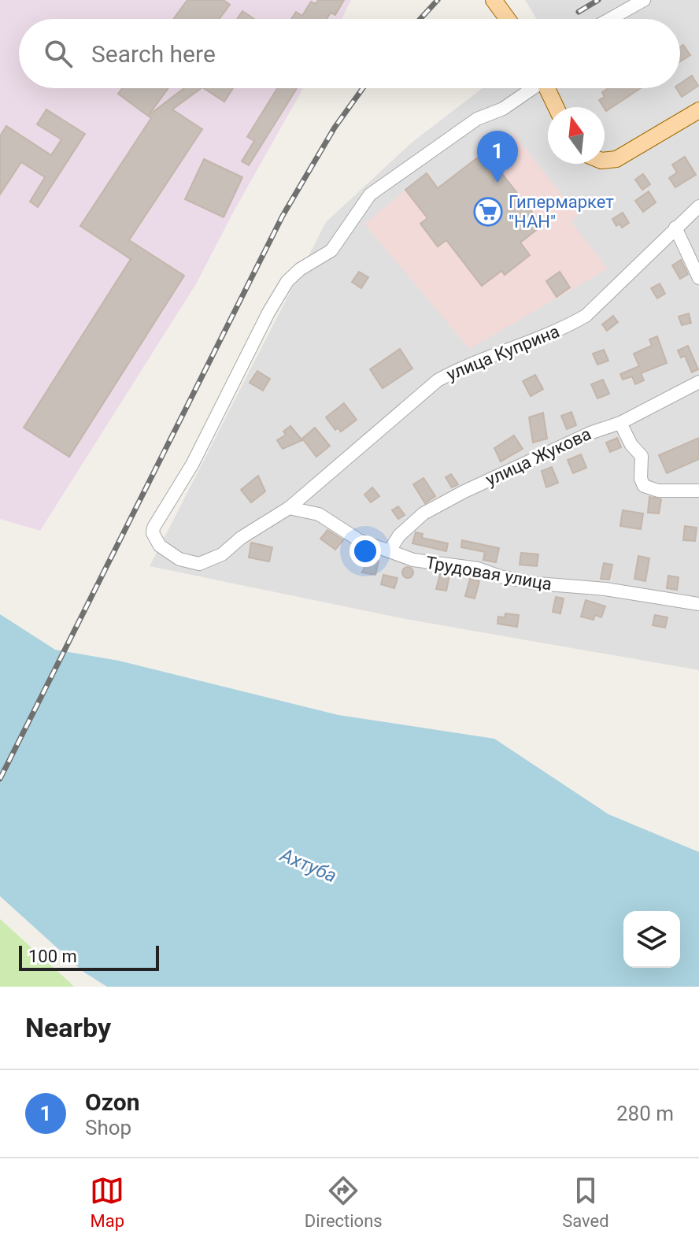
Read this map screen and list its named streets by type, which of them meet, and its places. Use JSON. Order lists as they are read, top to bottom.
{
  "streets": {
    "street": ["улица Куприна", "улица Жукова", "Трудовая улица"]
  },
  "crossings": [
    ["улица Куприна", "Трудовая улица"],
    ["улица Жукова", "Трудовая улица"]
  ],
  "water": ["Ахтуба"],
  "places": {
    "supermarket": ["Гипермаркет \"НАН\""]
  },
  "scale_bar": "100 m",
  "north": "top",
  "page": {
    "search": "Search here",
    "pins": "1",
    "scale": "100 m",
    "heading": "Nearby",
    "list": [
      {
        "mark": "1",
        "name": "Ozon",
        "note": "Shop",
        "value": "280 m"
      }
    ],
    "nav": ["Map", "Directions", "Saved"]
  }
}
